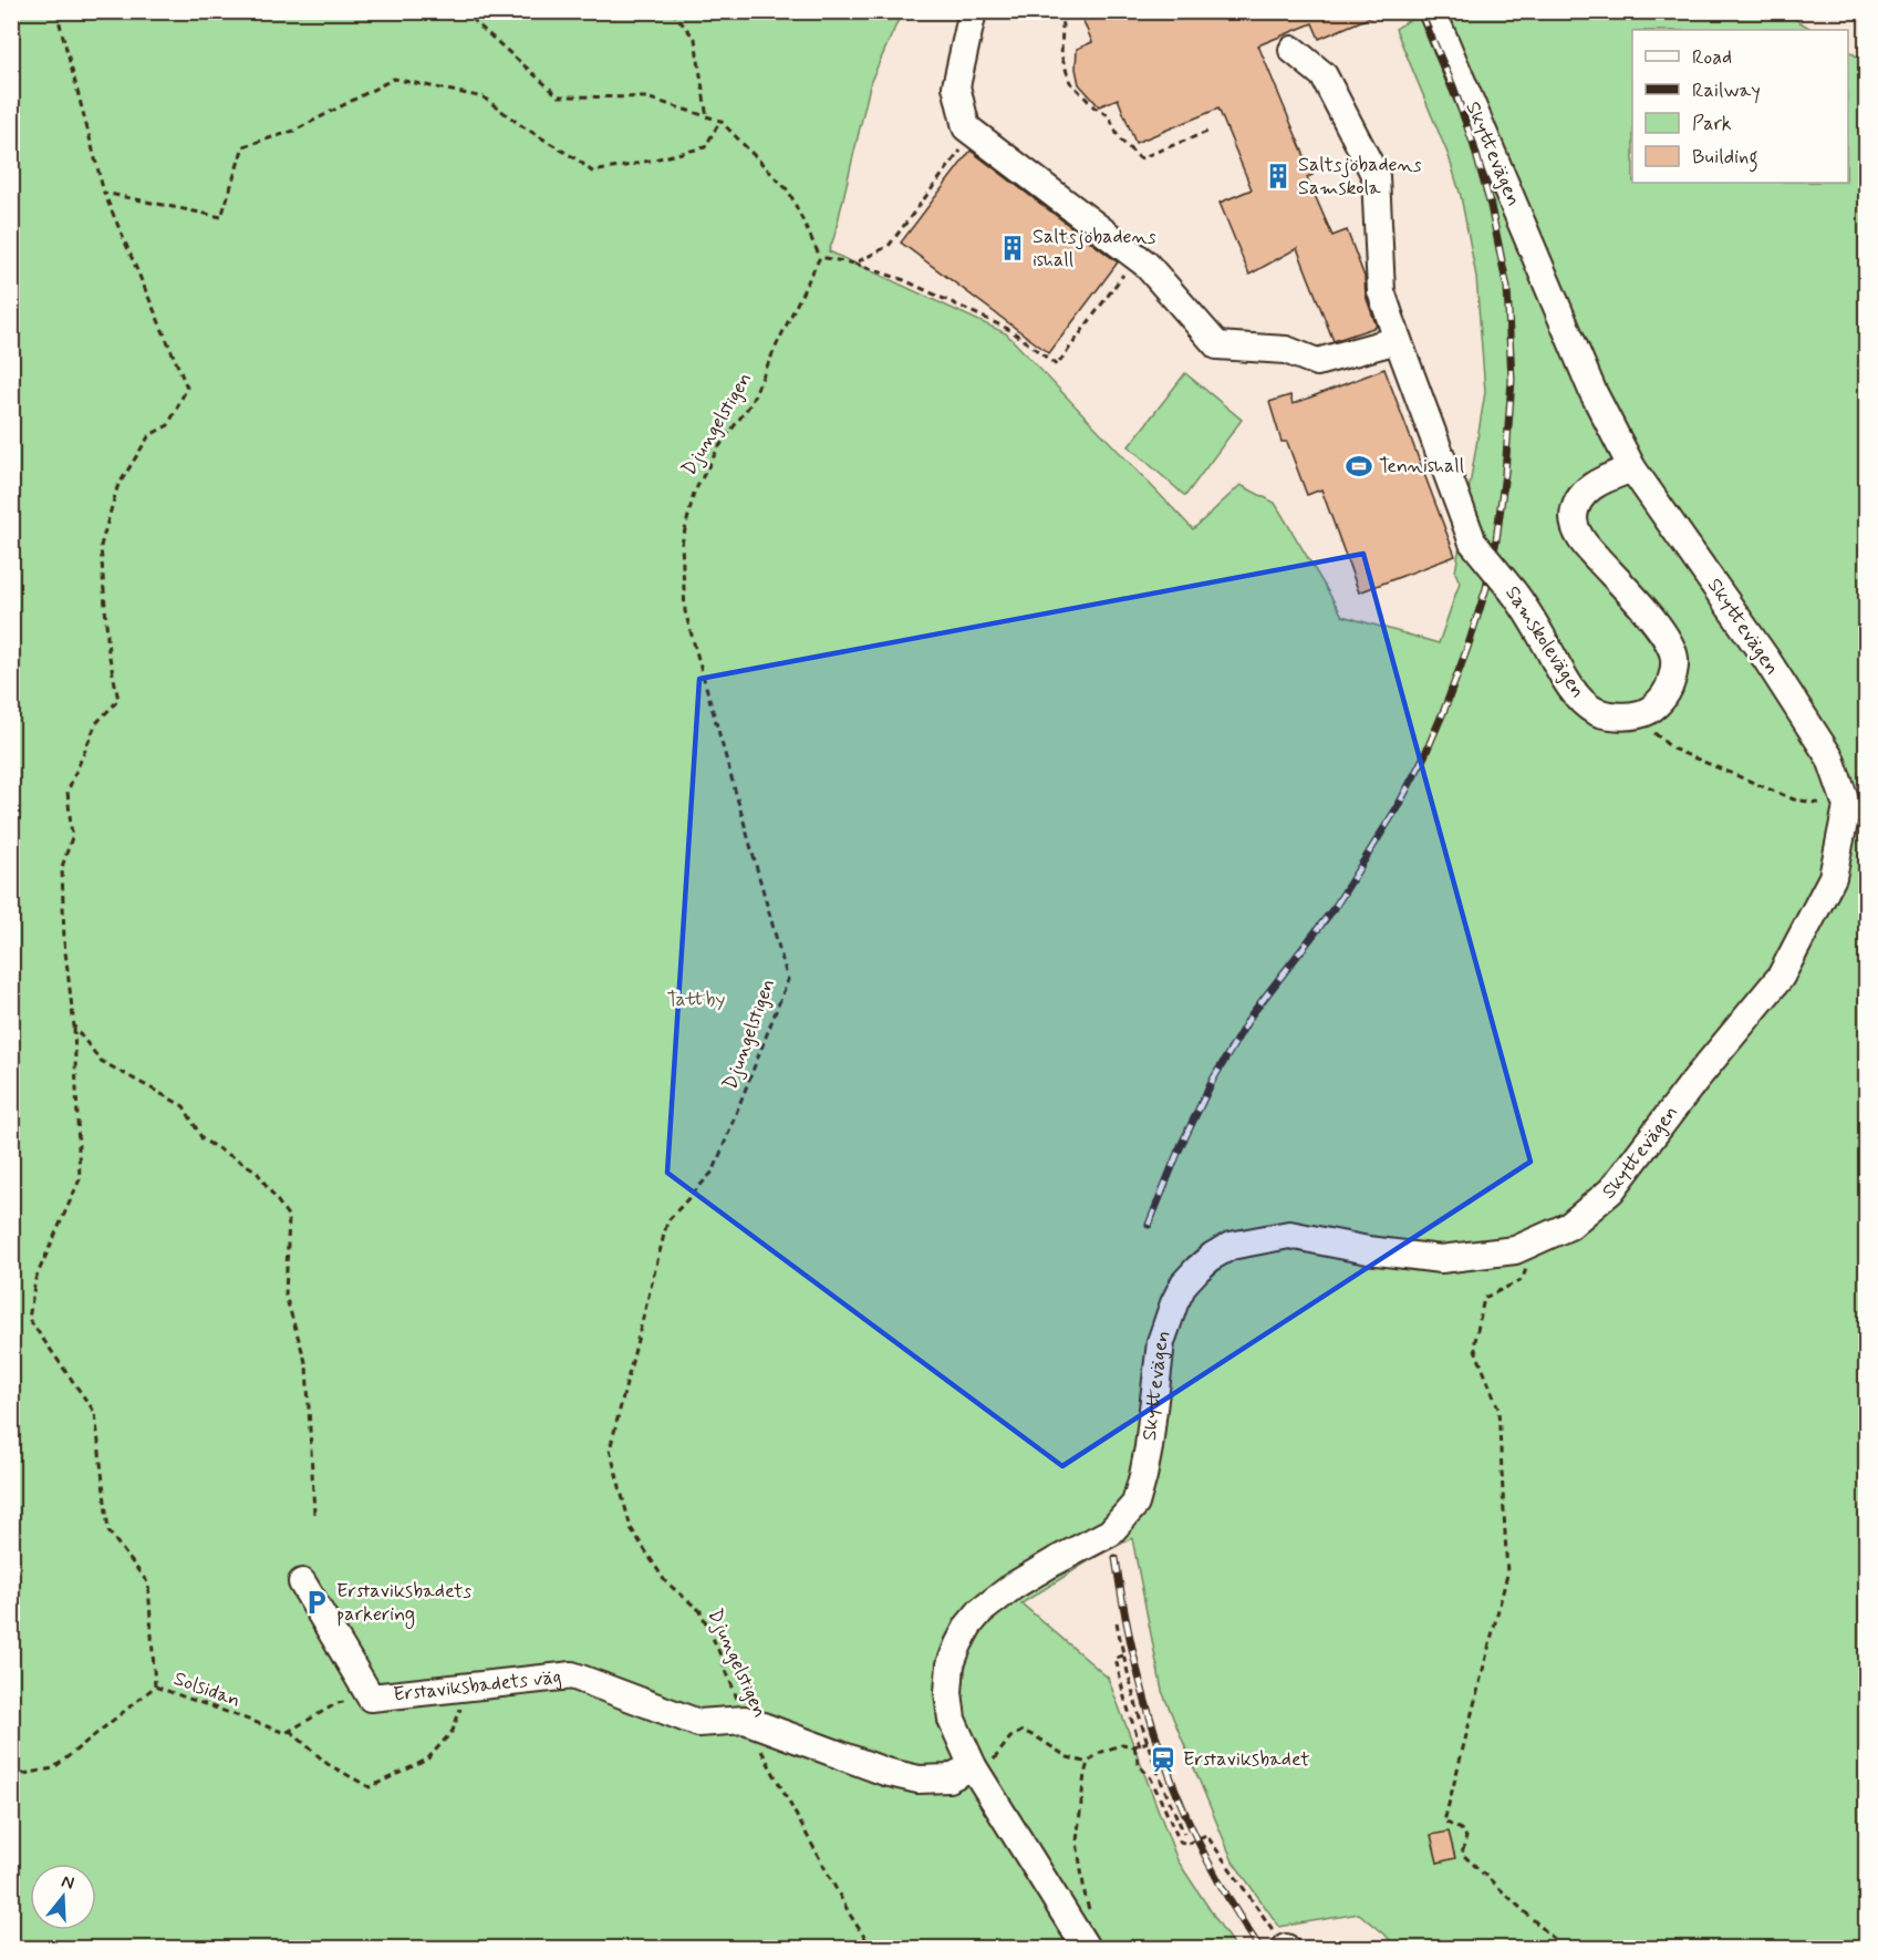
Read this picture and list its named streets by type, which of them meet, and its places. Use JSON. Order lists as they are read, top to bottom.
{
  "streets": {
    "street": ["Skyttevägen", "Samskolevägen", "Erstaviksbadets väg"],
    "path": ["Djungelstigen", "Solsidan"]
  },
  "crossings": [
    ["Skyttevägen", "Erstaviksbadets väg"],
    ["Djungelstigen", "Erstaviksbadets väg"]
  ],
  "parks": ["Tattby"],
  "places": {
    "building": ["Saltsjöbadens Samskola", "Saltsjöbadens ishall"],
    "sports": ["Tennishall"],
    "parking": ["Erstaviksbadets parkering"],
    "station": ["Erstaviksbadet"]
  },
  "legend": [
    "Road",
    "Railway",
    "Park",
    "Building"
  ],
  "north": "top"
}
